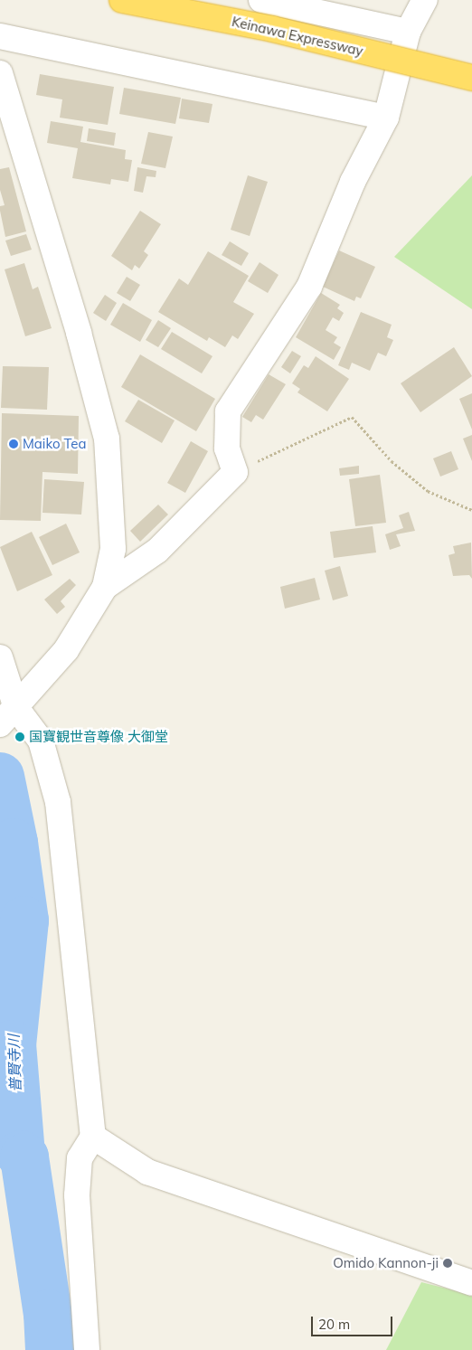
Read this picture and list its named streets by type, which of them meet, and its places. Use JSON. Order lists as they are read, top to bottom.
{
  "streets": {
    "highway": ["Keinawa Expressway"]
  },
  "water": ["普賢寺川"],
  "places": ["Maiko Tea", "国寶観世音尊像 大御堂", "Omido Kannon-ji"],
  "scale_bar": "20 m"
}
